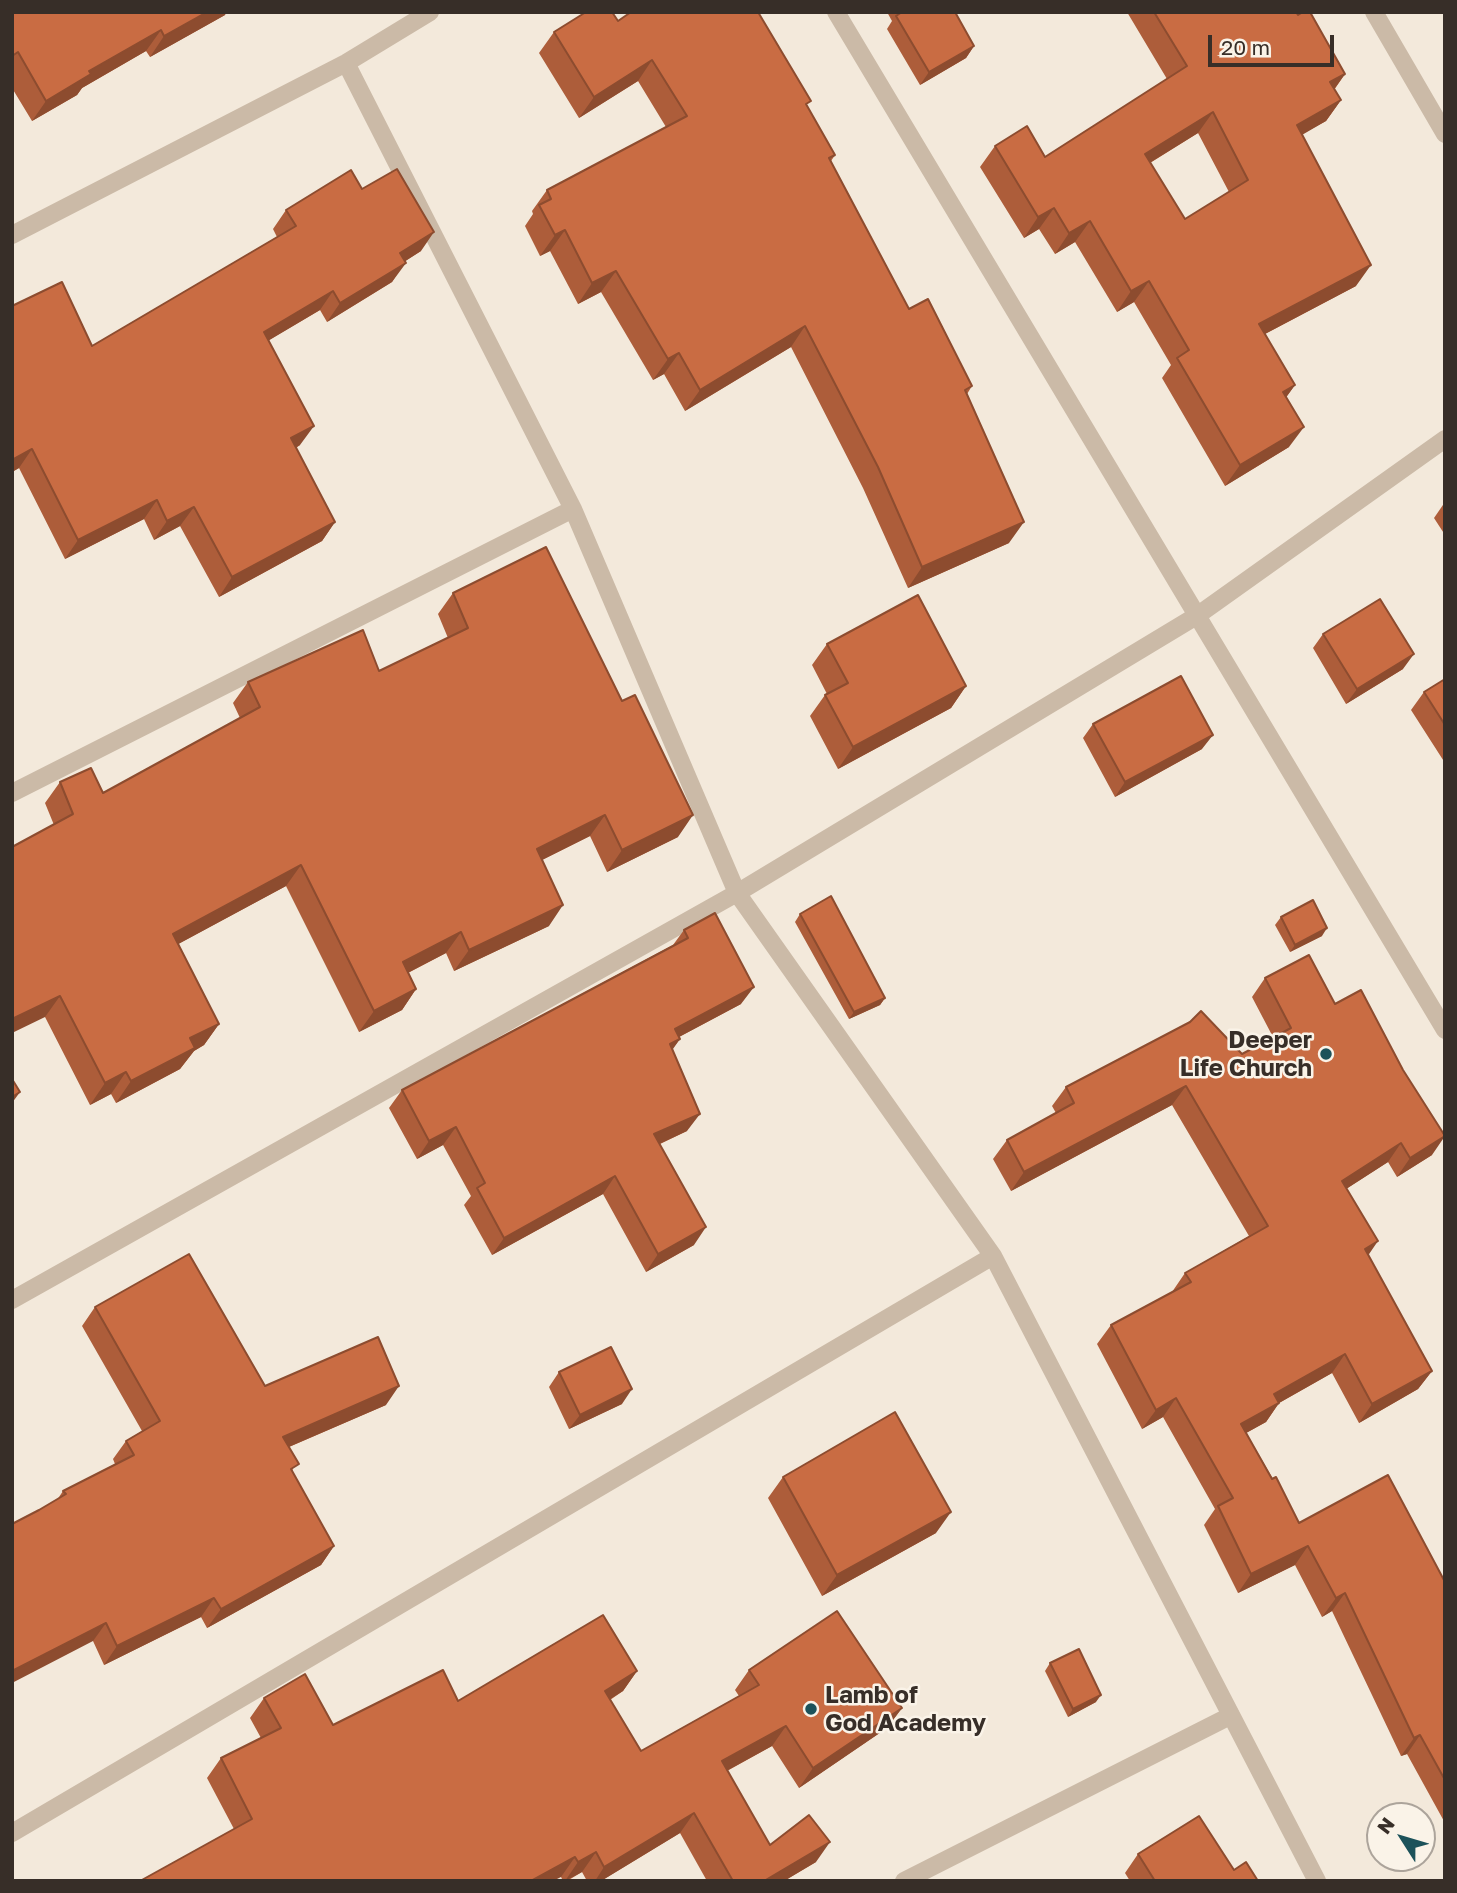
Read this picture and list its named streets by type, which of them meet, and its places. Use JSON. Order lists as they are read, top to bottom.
{
  "places": ["Deeper Life Church", "Lamb of God Academy"],
  "scale_bar": "20 m",
  "north": "top left"
}
